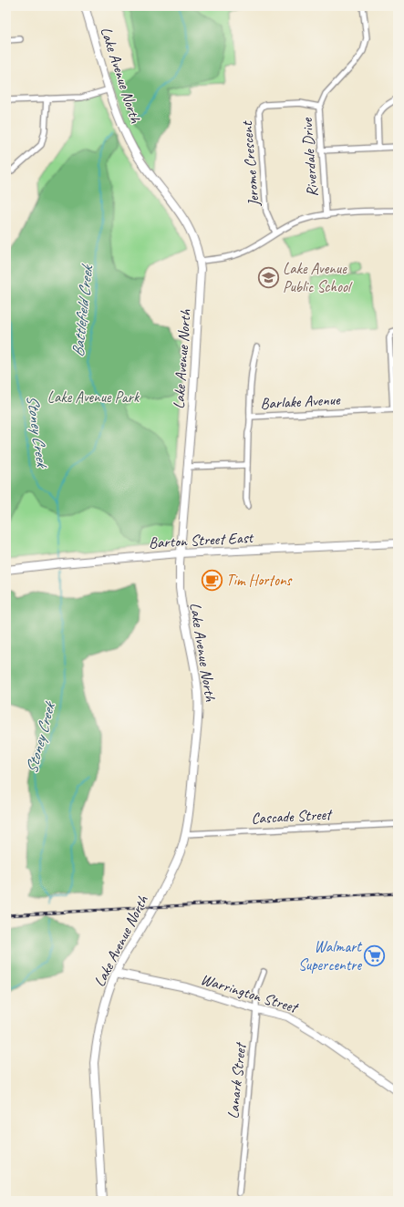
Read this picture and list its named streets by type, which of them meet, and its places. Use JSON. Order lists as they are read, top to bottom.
{
  "streets": {
    "street": [
      "Lake Avenue North",
      "Riverdale Drive",
      "Jerome Crescent",
      "Barlake Avenue",
      "Barton Street East",
      "Cascade Street",
      "Warrington Street",
      "Lanark Street"
    ]
  },
  "crossings": [
    ["Lake Avenue North", "Barton Street East"],
    ["Lake Avenue North", "Cascade Street"],
    ["Lake Avenue North", "Warrington Street"],
    ["Riverdale Drive", "Jerome Crescent"],
    ["Warrington Street", "Lanark Street"]
  ],
  "water": ["Battlefield Creek", "Stoney Creek"],
  "parks": ["Lake Avenue Park"],
  "places": {
    "school or university": ["Lake Avenue Public School"],
    "cafe": ["Tim Hortons"],
    "supermarket": ["Walmart Supercentre"]
  }
}
